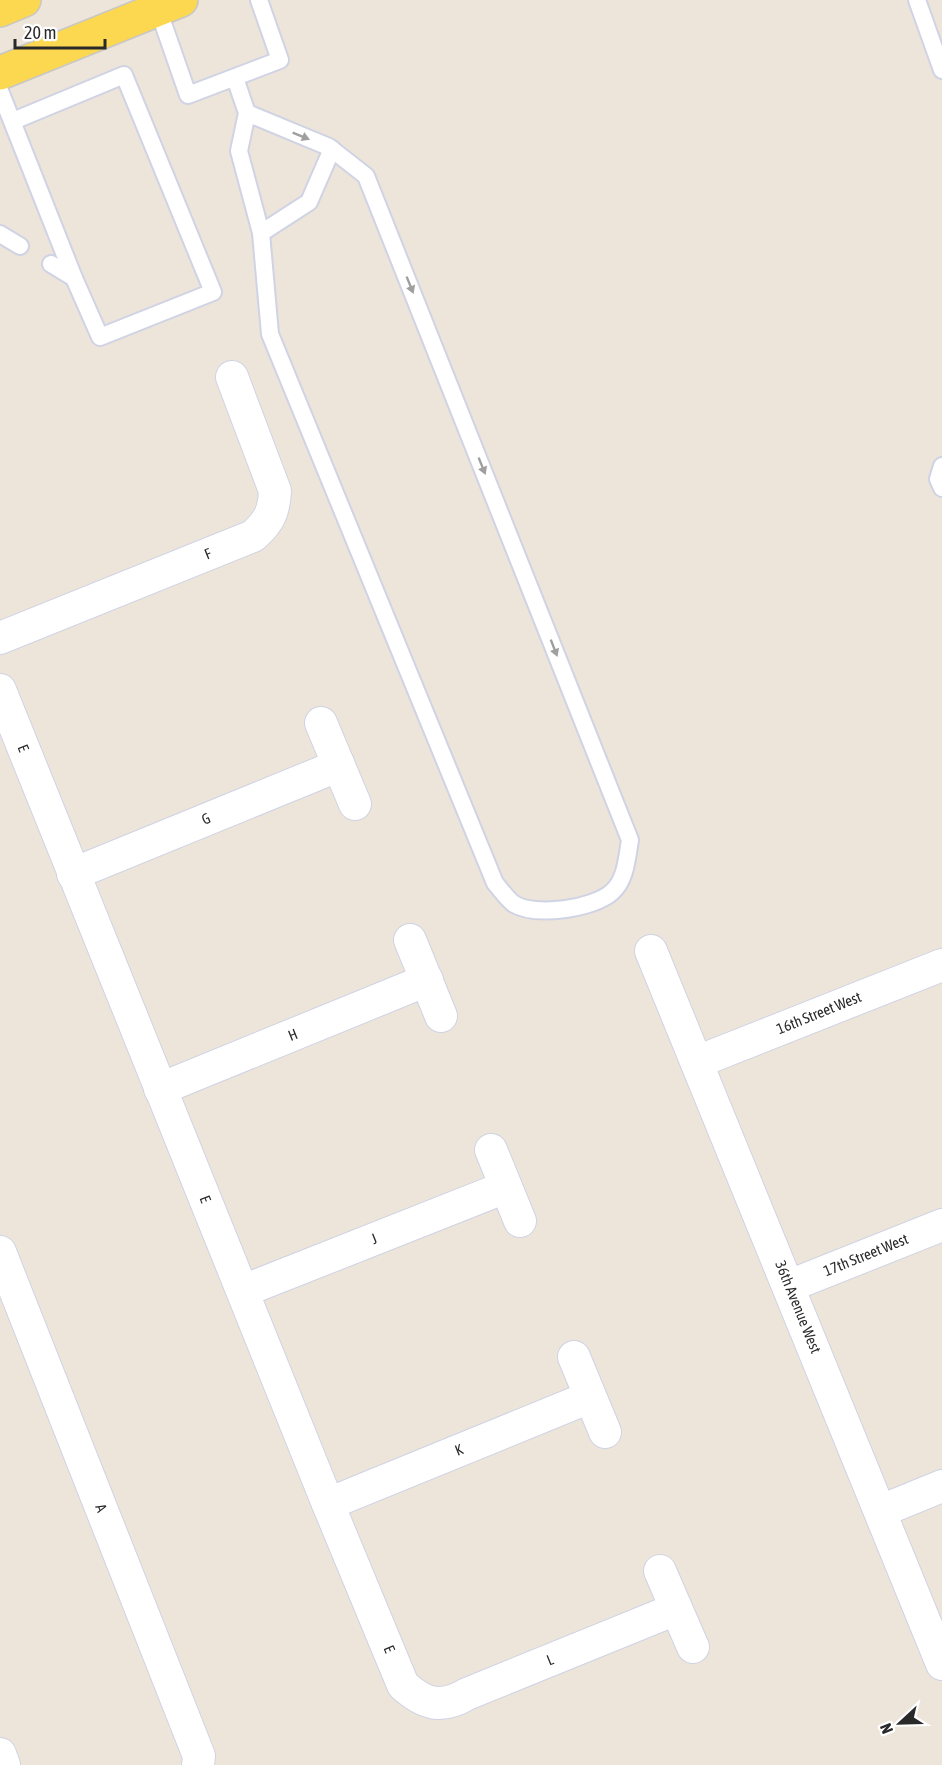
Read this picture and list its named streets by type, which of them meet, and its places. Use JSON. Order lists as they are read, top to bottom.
{
  "streets": {
    "street": [
      "F",
      "E",
      "G",
      "16th Street West",
      "H",
      "J",
      "17th Street West",
      "36th Avenue West",
      "K",
      "A",
      "L"
    ]
  },
  "crossings": [
    ["E", "G"],
    ["E", "H"],
    ["E", "J"],
    ["E", "K"],
    ["E", "L"],
    ["16th Street West", "36th Avenue West"],
    ["17th Street West", "36th Avenue West"]
  ],
  "scale_bar": "20 m",
  "north": "left"
}
